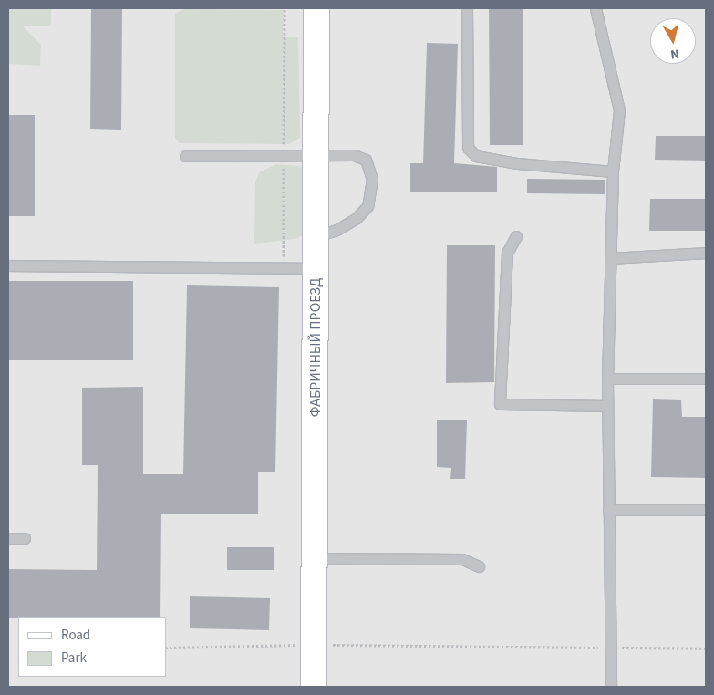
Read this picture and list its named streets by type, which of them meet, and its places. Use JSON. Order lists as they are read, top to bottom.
{
  "streets": {
    "street": ["ФАБРИЧНЫЙ ПРОЕЗД"]
  },
  "legend": ["Road", "Park"],
  "north": "bottom"
}
